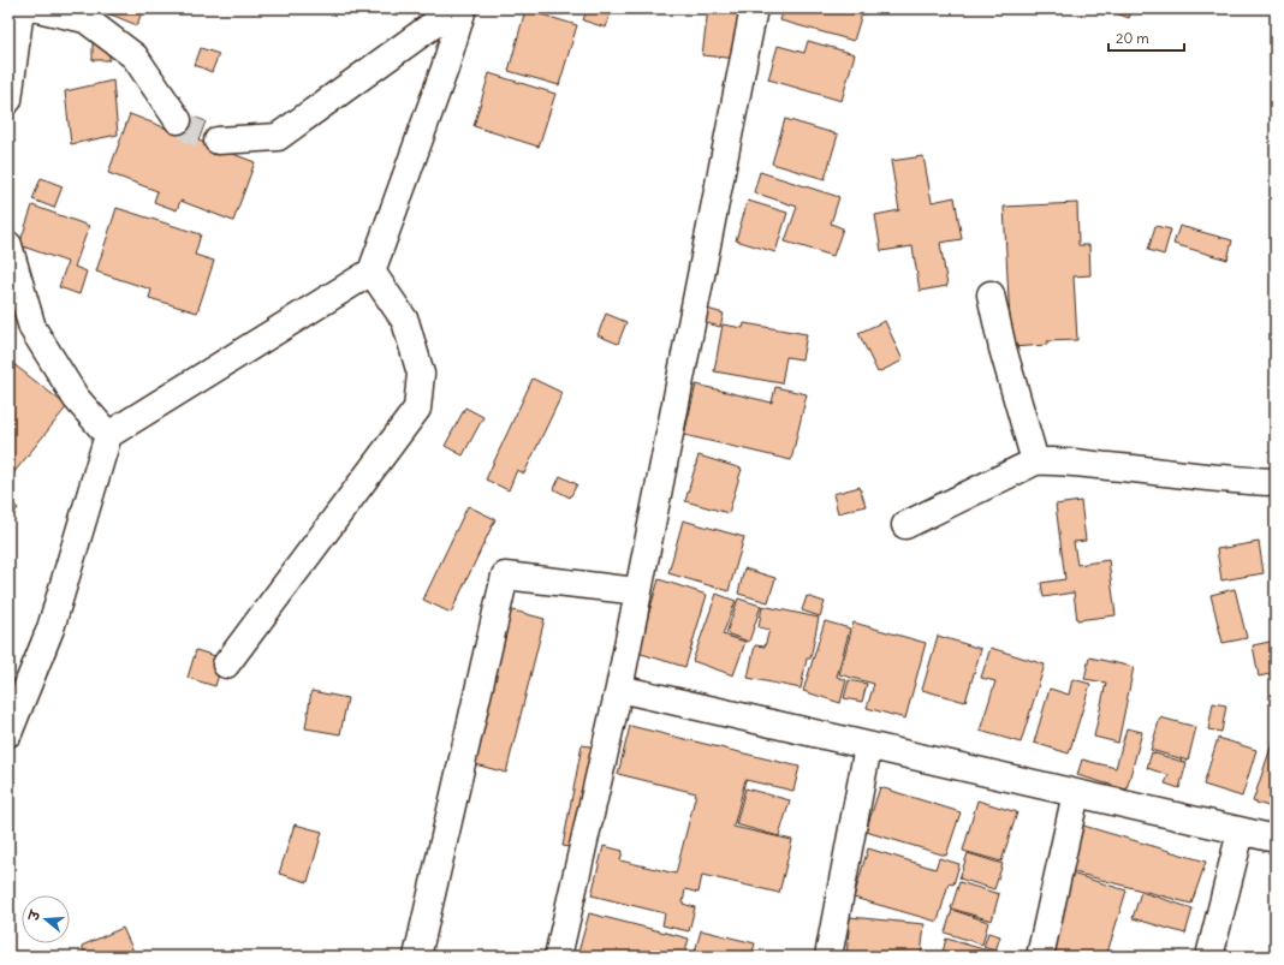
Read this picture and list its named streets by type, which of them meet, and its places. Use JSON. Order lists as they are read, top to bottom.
{
  "scale_bar": "20 m",
  "north": "left"
}
